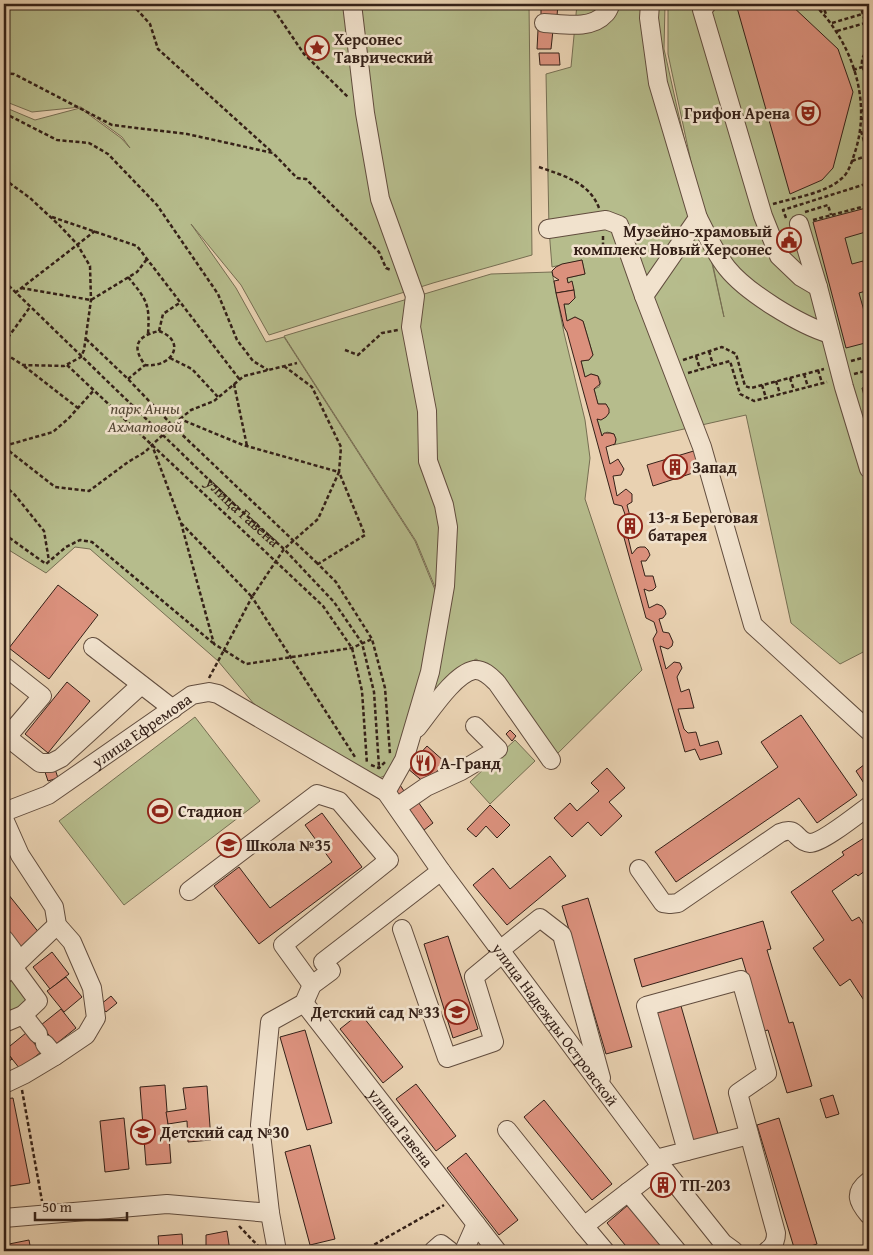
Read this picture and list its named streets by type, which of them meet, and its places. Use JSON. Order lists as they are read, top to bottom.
{
  "streets": {
    "street": ["улица Гавена", "улица Ефремова", "улица Надежды Островской"]
  },
  "crossings": [
    ["улица Гавена", "улица Ефремова"],
    ["улица Гавена", "улица Надежды Островской"],
    ["улица Ефремова", "улица Надежды Островской"]
  ],
  "parks": ["парк Анны Ахматовой"],
  "places": {
    "place": ["Херсонес Таврический"],
    "theatre": ["Грифон Арена"],
    "public building": ["Музейно-храмовый комплекс Новый Херсонес"],
    "building": ["Запад", "13-я Береговая батарея", "ТП-203"],
    "restaurant": ["А-Гранд"],
    "sports": ["Стадион"],
    "school or university": ["Школа №35", "Детский сад №33", "Детский сад №30"]
  },
  "scale_bar": "50 m"
}
